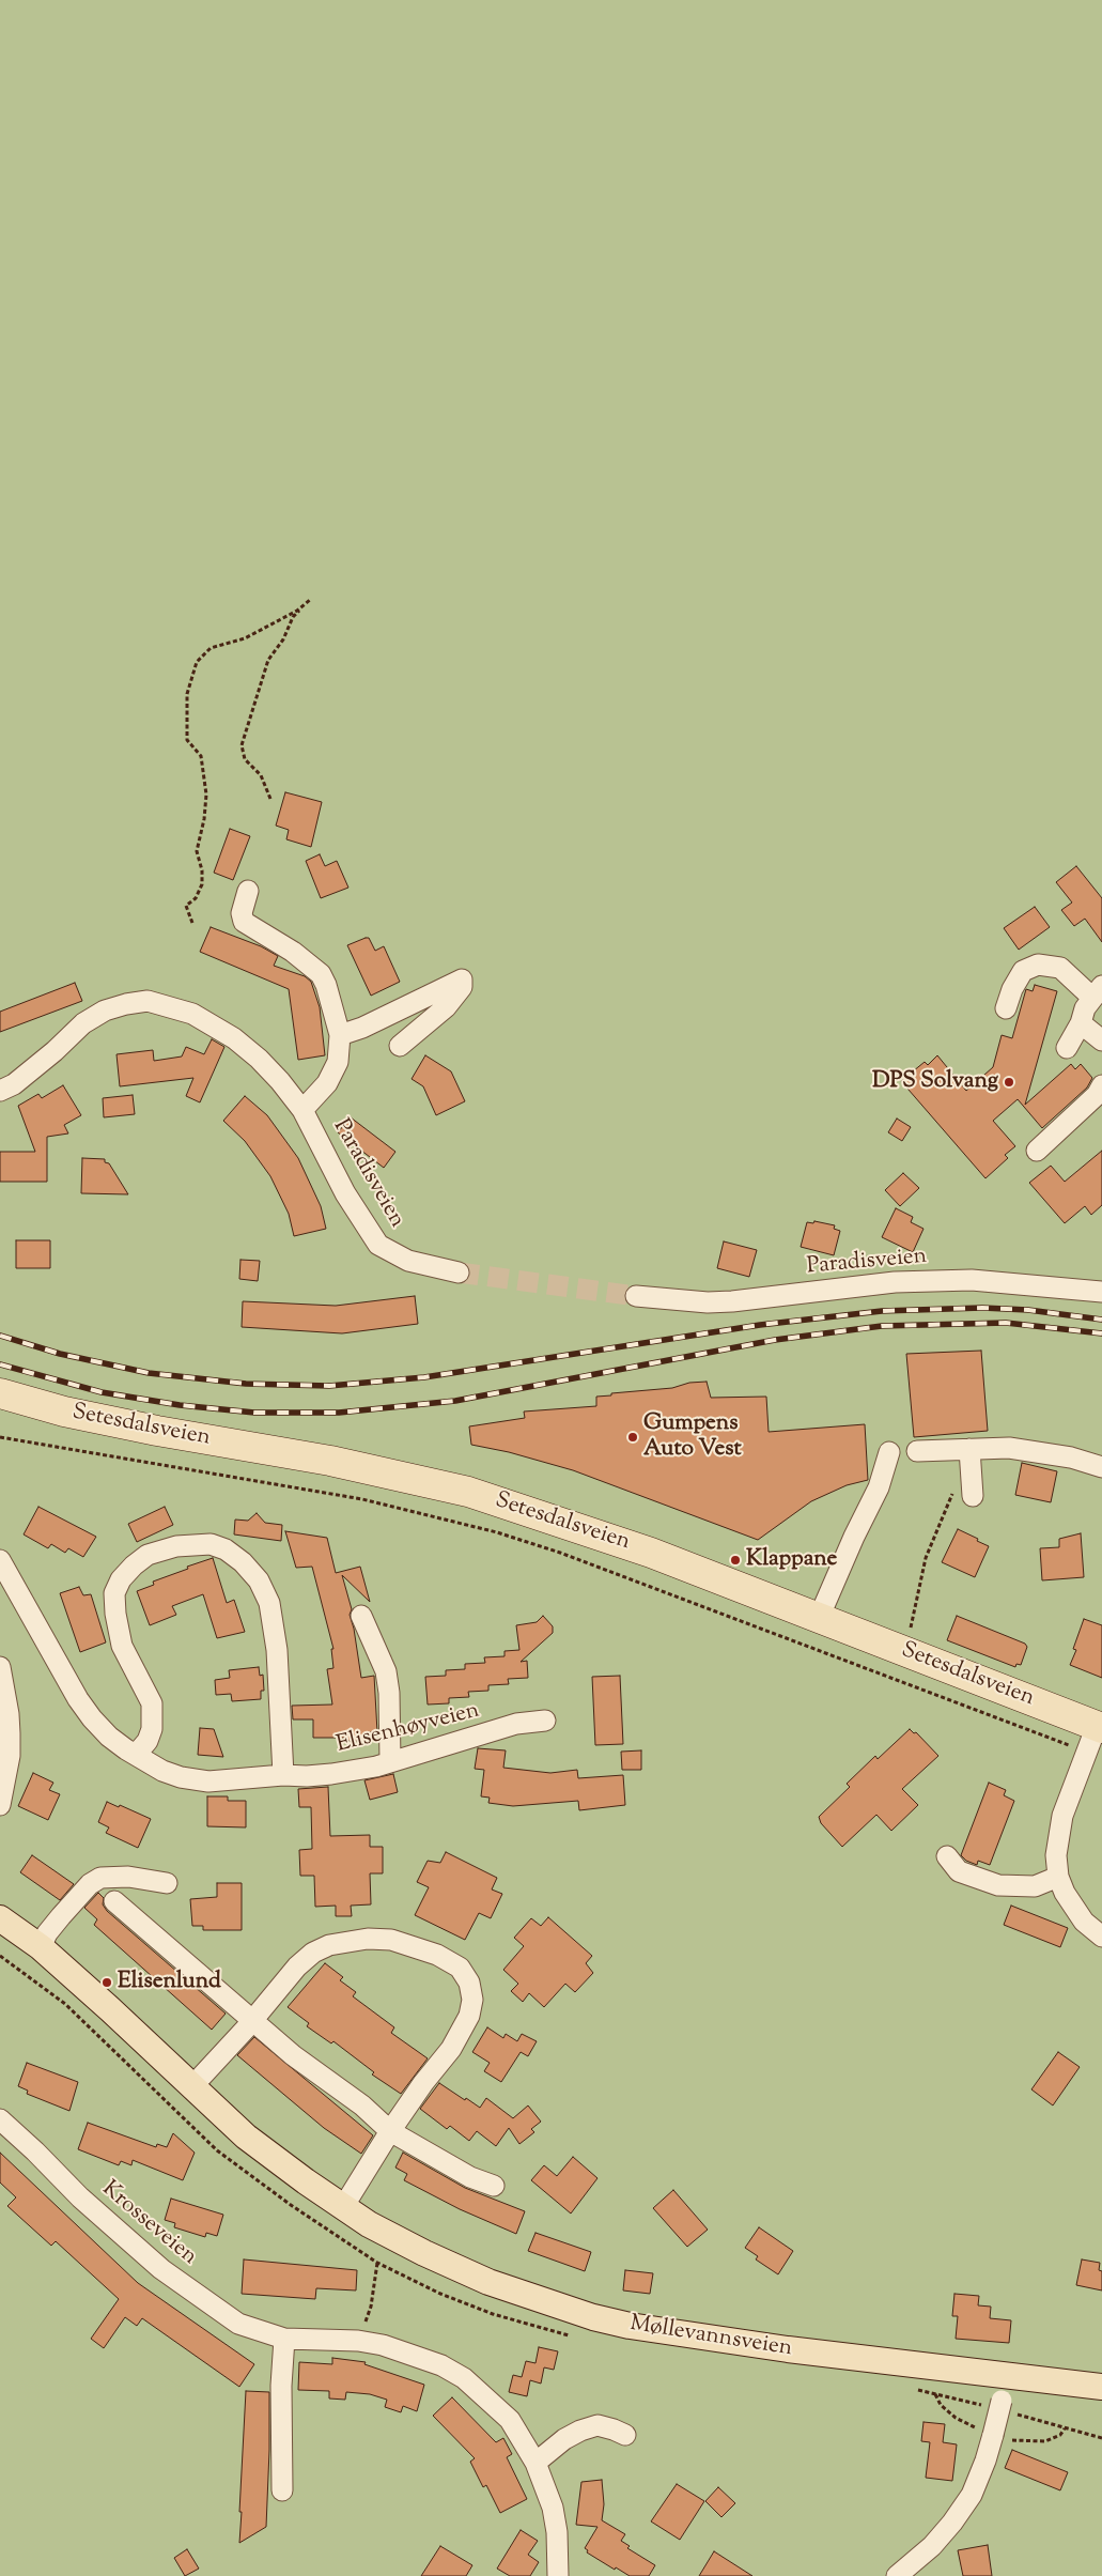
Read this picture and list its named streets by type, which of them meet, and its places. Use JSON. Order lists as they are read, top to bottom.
{
  "streets": {
    "highway": ["Setesdalsveien"],
    "main road": ["Møllevannsveien"],
    "street": ["Paradisveien", "Elisenhøyveien", "Krosseveien"]
  },
  "places": [
    "DPS Solvang",
    "Gumpens Auto Vest",
    "Klappane",
    "Elisenlund"
  ]
}
